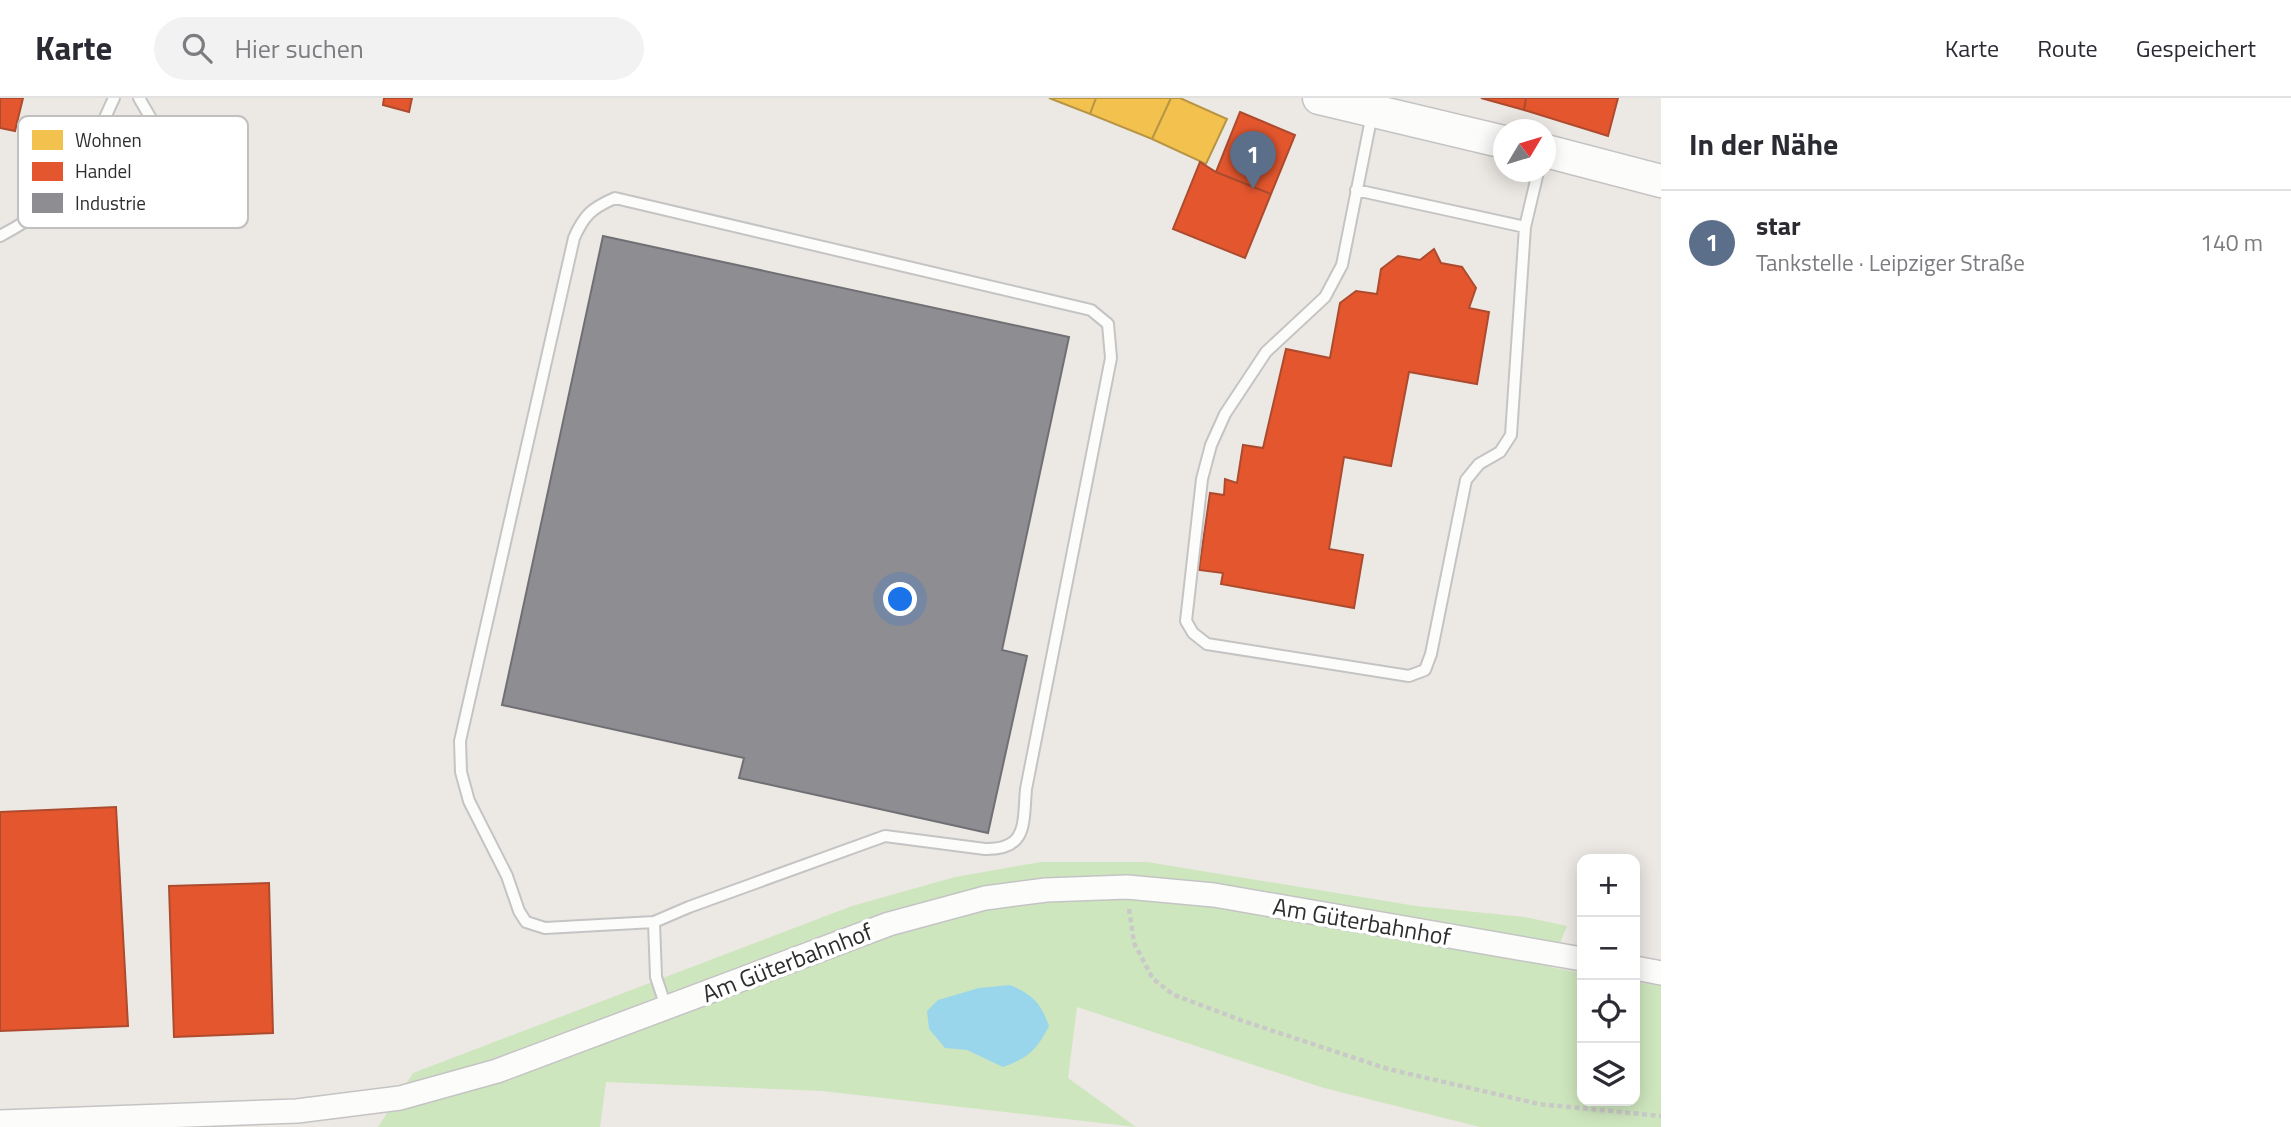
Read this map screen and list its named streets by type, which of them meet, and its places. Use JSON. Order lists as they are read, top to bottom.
{
  "streets": {
    "street": ["Am Güterbahnhof"]
  },
  "legend": ["Wohnen", "Handel", "Industrie"],
  "north": "top right",
  "page": {
    "header": "Karte",
    "search": "Hier suchen",
    "nav": ["Karte", "Route", "Gespeichert"],
    "heading": "In der Nähe",
    "pins": "1",
    "list": [
      {
        "mark": "1",
        "name": "star",
        "note": "Tankstelle · Leipziger Straße",
        "value": "140 m"
      }
    ],
    "map_buttons": ["+", "−"]
  }
}
